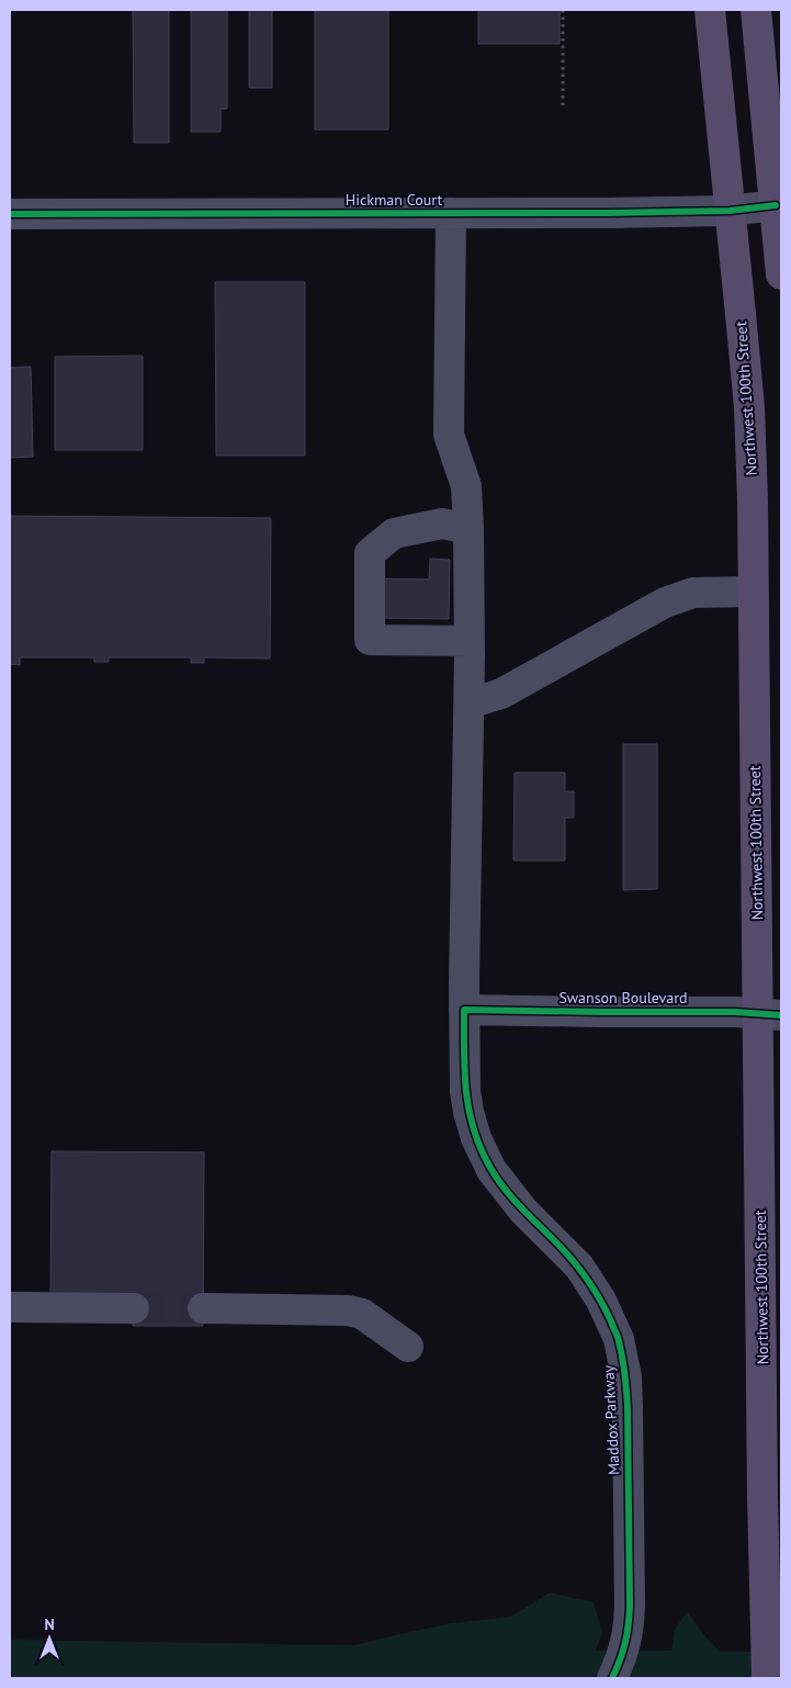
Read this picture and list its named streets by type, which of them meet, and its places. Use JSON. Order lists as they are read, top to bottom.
{
  "streets": {
    "main road": ["Northwest 100th Street"],
    "street": ["Hickman Court", "Swanson Boulevard", "Maddox Parkway"]
  },
  "crossings": [
    ["Hickman Court", "Northwest 100th Street"],
    ["Hickman Court", "Maddox Parkway"],
    ["Northwest 100th Street", "Swanson Boulevard"],
    ["Swanson Boulevard", "Maddox Parkway"]
  ],
  "north": "top"
}
